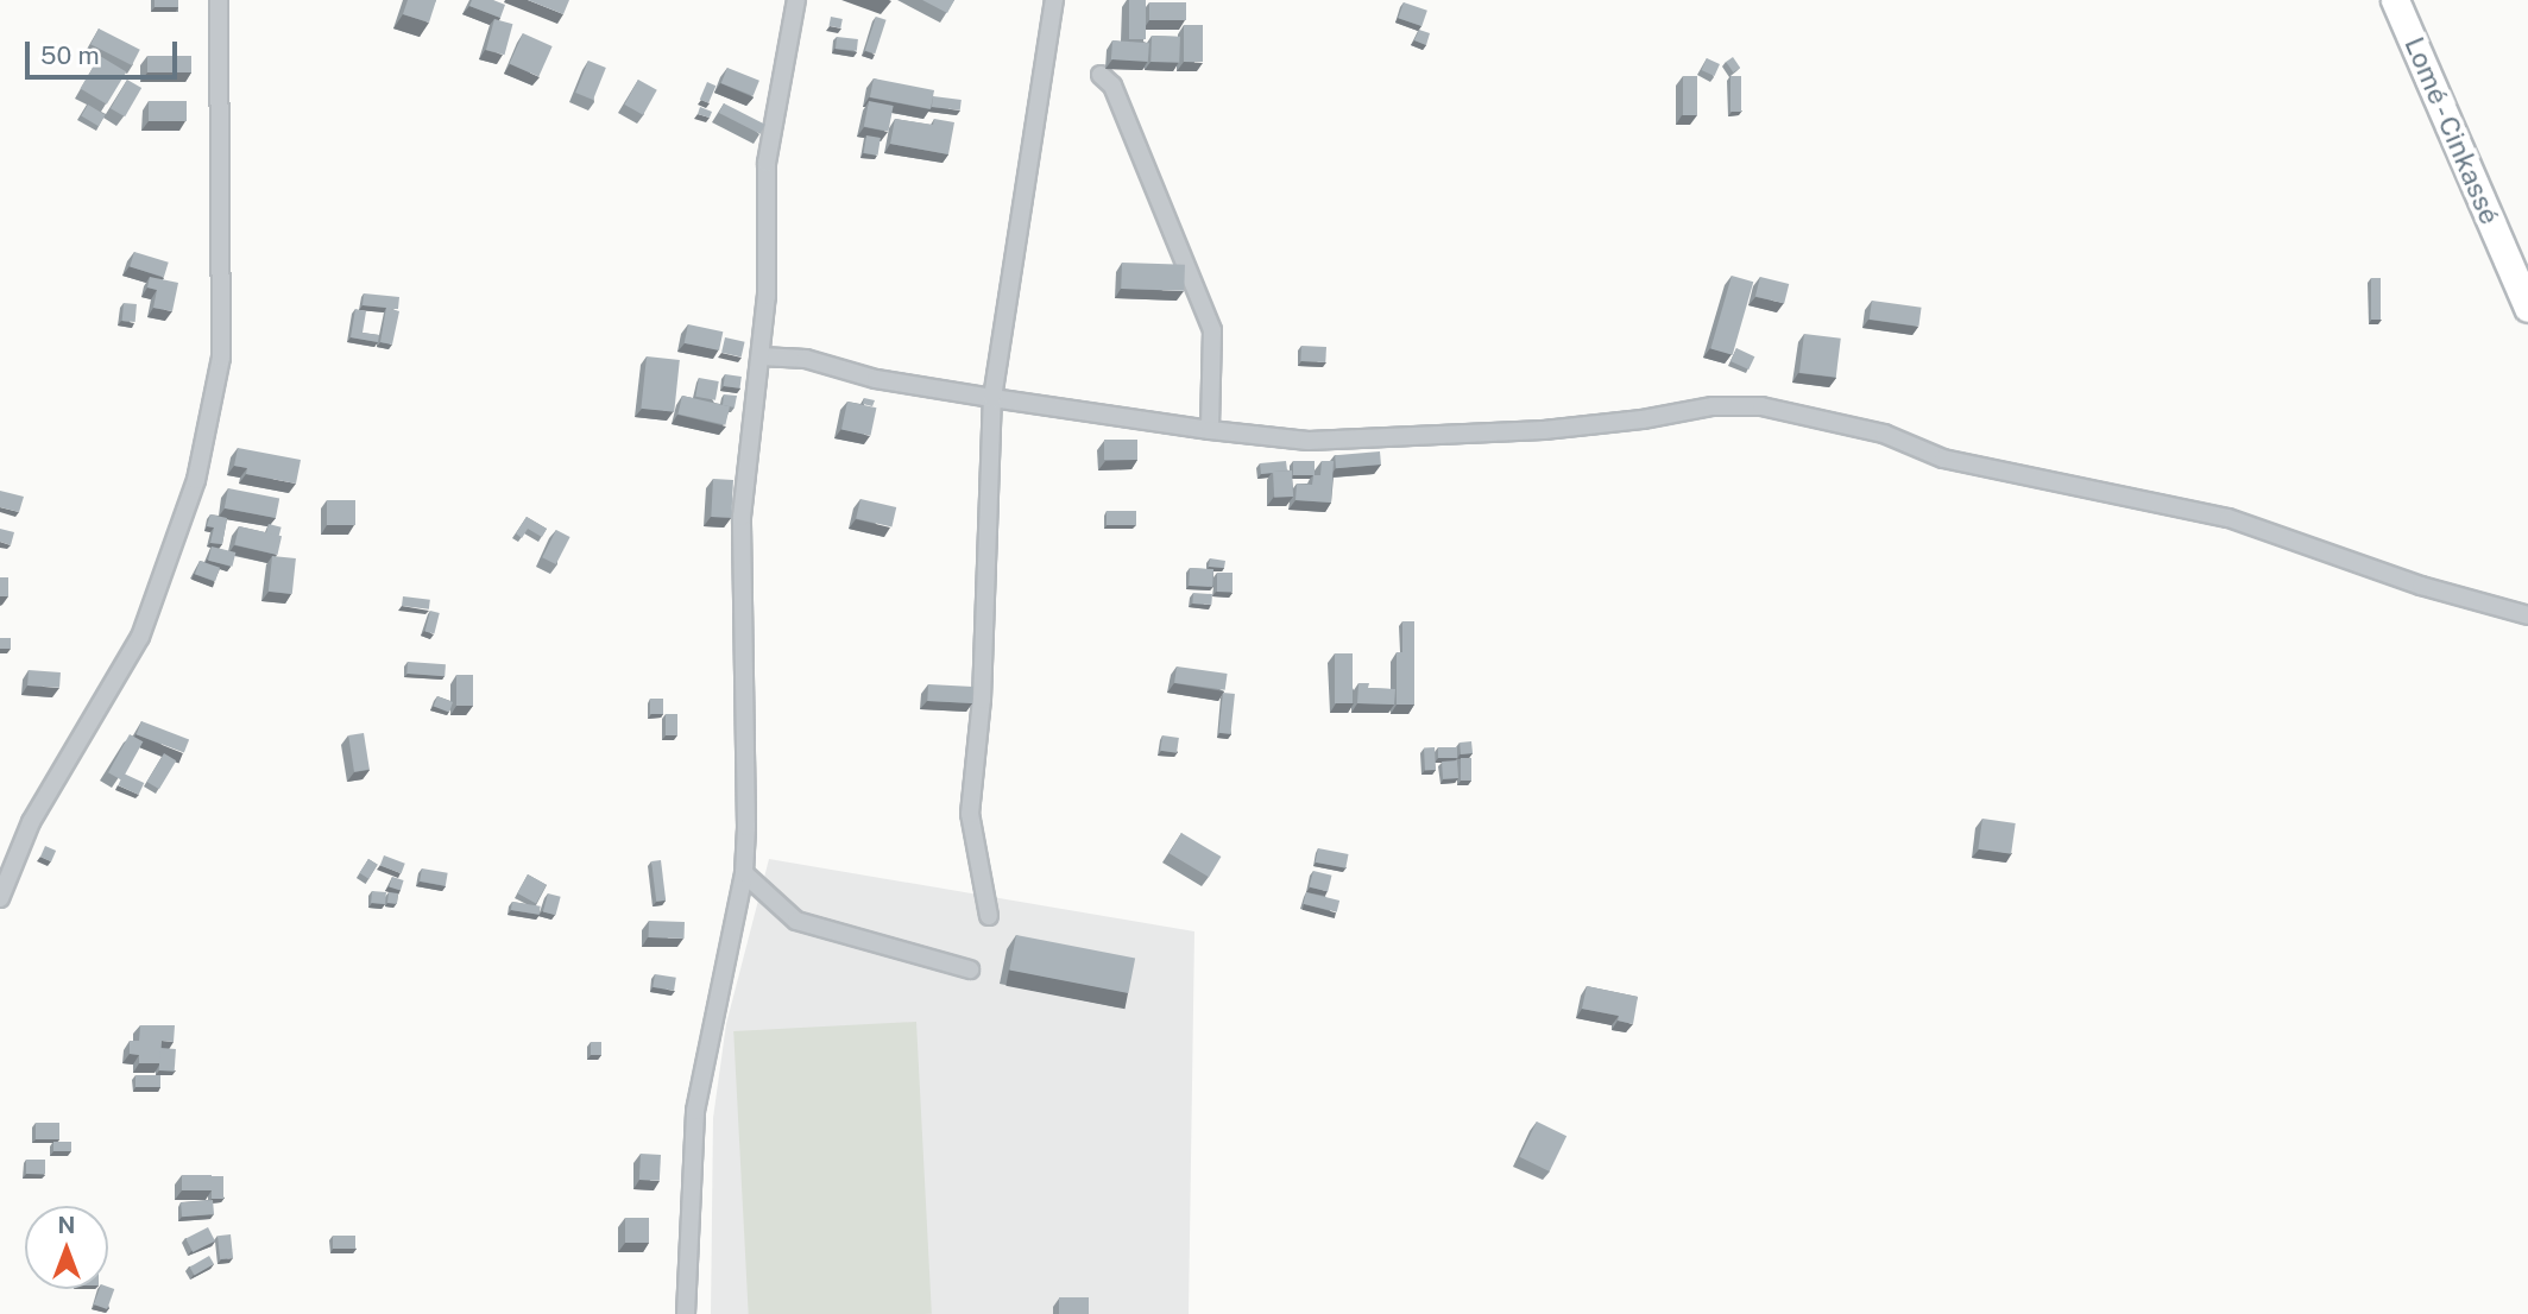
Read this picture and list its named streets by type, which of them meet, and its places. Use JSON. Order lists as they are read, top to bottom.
{
  "streets": {
    "highway": ["Lomé - Cinkassé"]
  },
  "scale_bar": "50 m",
  "north": "top"
}
